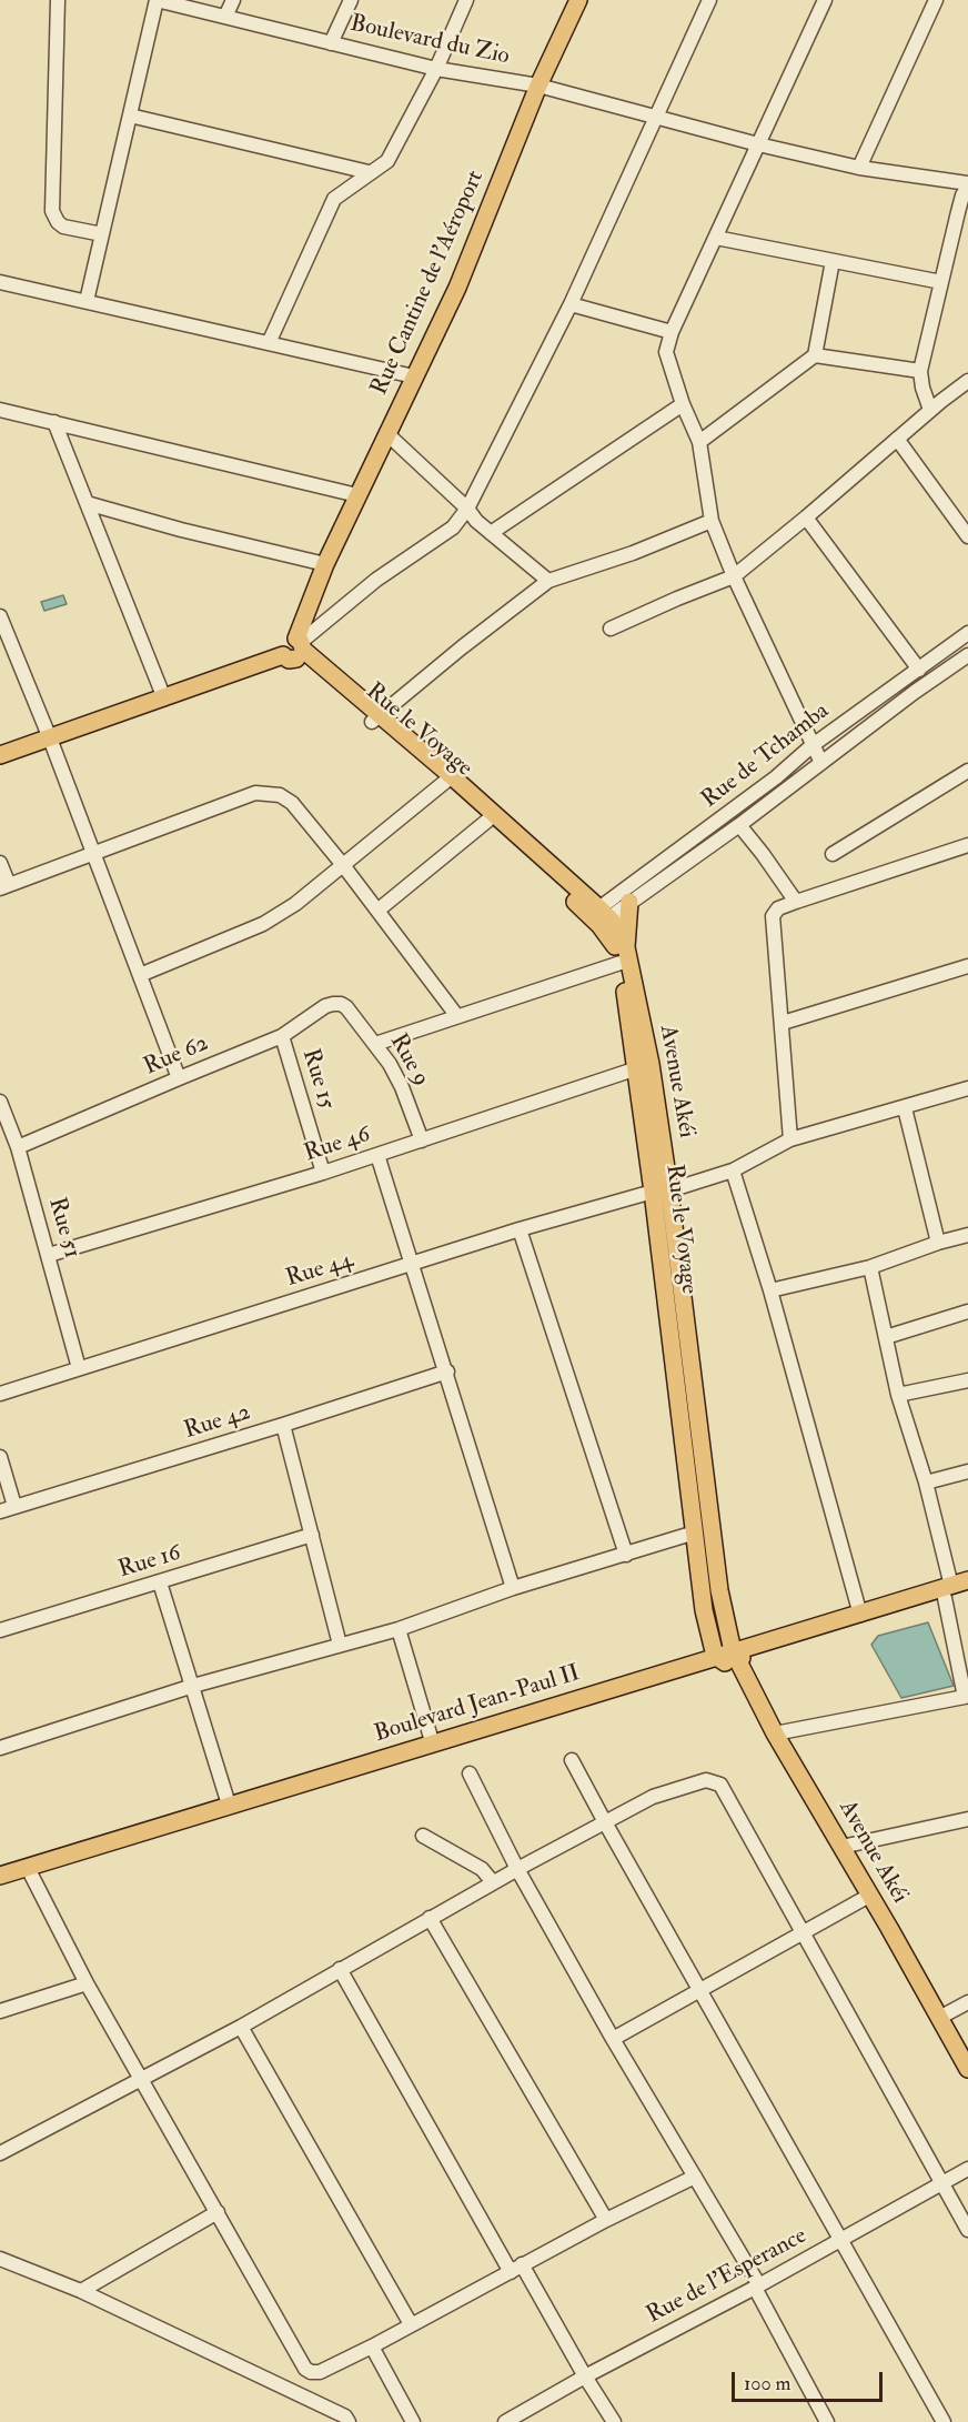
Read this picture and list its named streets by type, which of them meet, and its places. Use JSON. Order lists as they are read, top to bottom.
{
  "streets": {
    "main road": [
      "Rue Cantine de l'Aéroport",
      "Rue le Voyage",
      "Avenue Akéi",
      "Boulevard Jean-Paul II"
    ],
    "street": [
      "Boulevard du Zio",
      "Rue de Tchamba",
      "Rue 62",
      "Rue 9",
      "Rue 15",
      "Rue 46",
      "Rue 51",
      "Rue 44",
      "Rue 42",
      "Rue 16",
      "Rue de l'Esperance"
    ]
  },
  "crossings": [
    ["Boulevard du Zio", "Rue Cantine de l'Aéroport"],
    ["Rue Cantine de l'Aéroport", "Rue le Voyage"],
    ["Rue le Voyage", "Rue de Tchamba"],
    ["Rue le Voyage", "Avenue Akéi"],
    ["Rue le Voyage", "Rue 46"],
    ["Rue le Voyage", "Rue 44"],
    ["Rue le Voyage", "Boulevard Jean-Paul II"],
    ["Rue 62", "Rue 9"],
    ["Rue 62", "Rue 15"],
    ["Rue 62", "Rue 51"],
    ["Rue 9", "Rue 46"],
    ["Rue 15", "Rue 46"],
    ["Avenue Akéi", "Rue 44"],
    ["Avenue Akéi", "Boulevard Jean-Paul II"],
    ["Rue 46", "Rue 51"],
    ["Rue 51", "Rue 44"]
  ],
  "scale_bar": "100 m"
}
